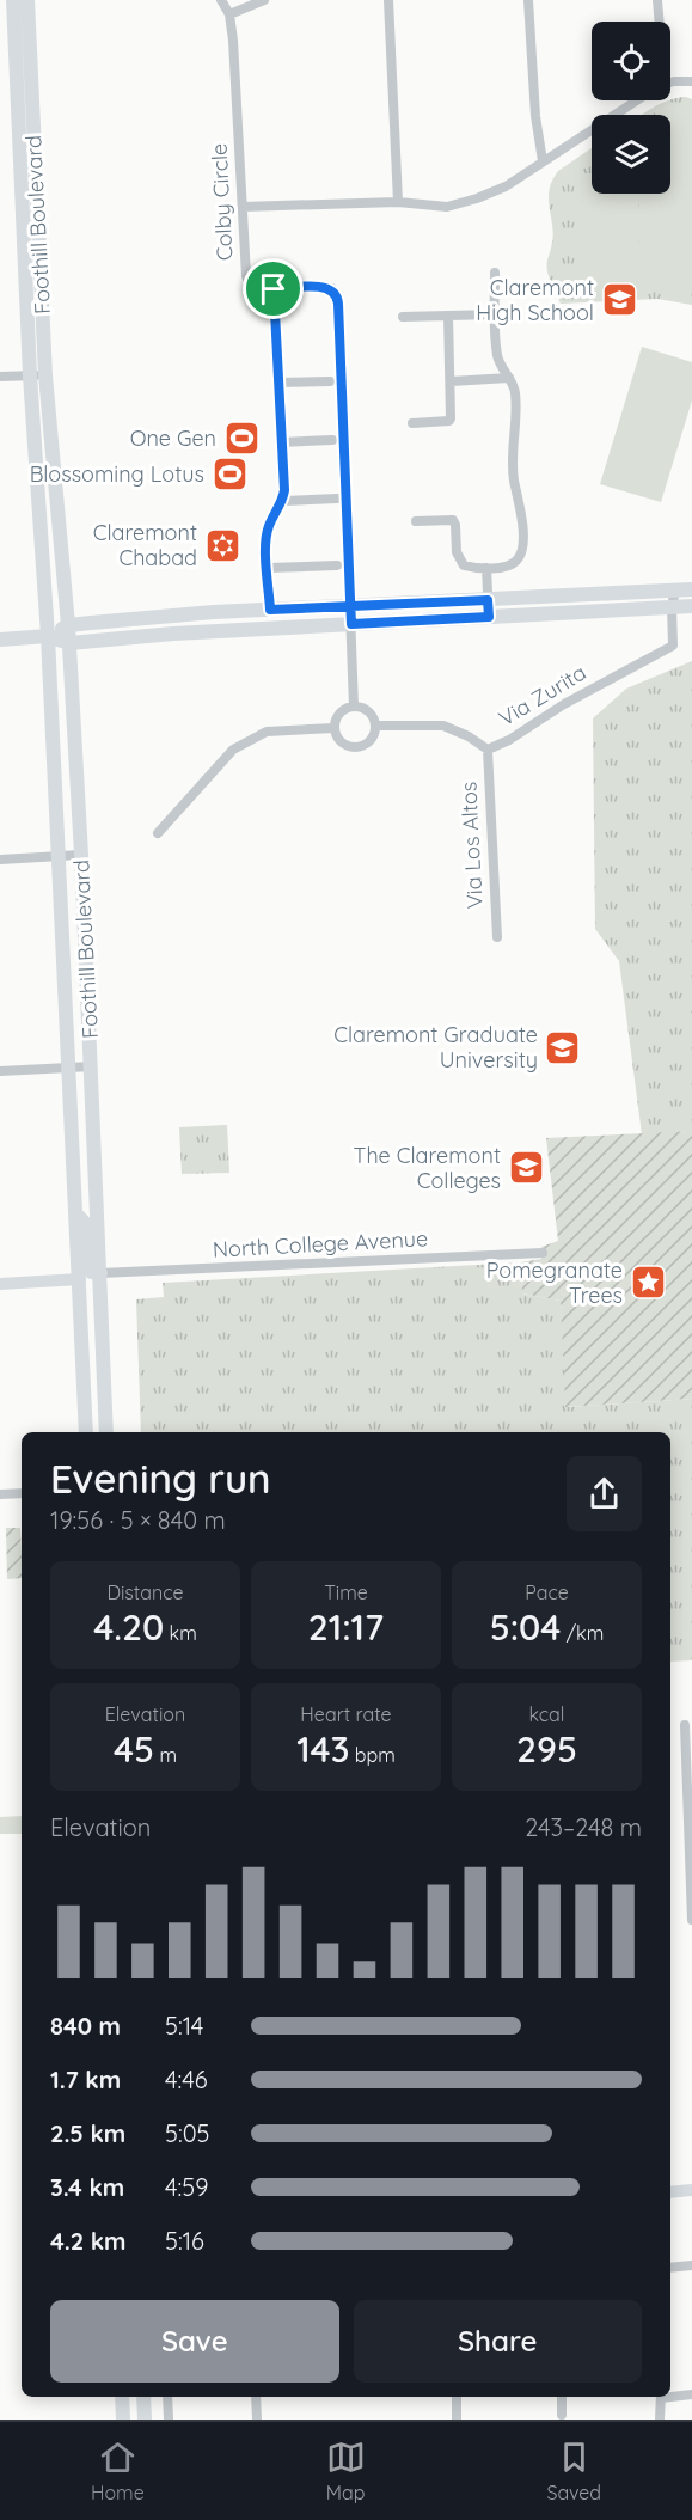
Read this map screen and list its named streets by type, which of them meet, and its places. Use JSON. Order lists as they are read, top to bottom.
{
  "streets": {
    "main road": ["Foothill Boulevard"],
    "street": [
      "Colby Circle",
      "Via Zurita",
      "Via Los Altos",
      "North College Avenue"
    ]
  },
  "crossings": [
    ["Foothill Boulevard", "North College Avenue"],
    ["Via Zurita", "Via Los Altos"]
  ],
  "places": {
    "school or university": ["Claremont High School", "Claremont Graduate University", "The Claremont Colleges"],
    "sports": ["One Gen", "Blossoming Lotus"],
    "synagogue": ["Claremont Chabad"],
    "place": ["Pomegranate Trees"]
  },
  "page": {
    "heading": ["Evening run", "19:56 · 5 × 840 m"],
    "stats": [
      ["Distance", "4.20 km"],
      ["Time", "21:17"],
      ["Pace", "5:04 /km"],
      ["Elevation", "45 m"],
      ["Heart rate", "143 bpm"],
      ["kcal", "295"]
    ],
    "chart": ["Elevation", "243–248 m"],
    "list": [
      {
        "name": "840 m",
        "note": "5:14"
      },
      {
        "name": "1.7 km",
        "note": "4:46"
      },
      {
        "name": "2.5 km",
        "note": "5:05"
      },
      {
        "name": "3.4 km",
        "note": "4:59"
      },
      {
        "name": "4.2 km",
        "note": "5:16"
      }
    ],
    "buttons": ["Save", "Share"],
    "tabs": ["Home", "Map", "Saved"]
  }
}
